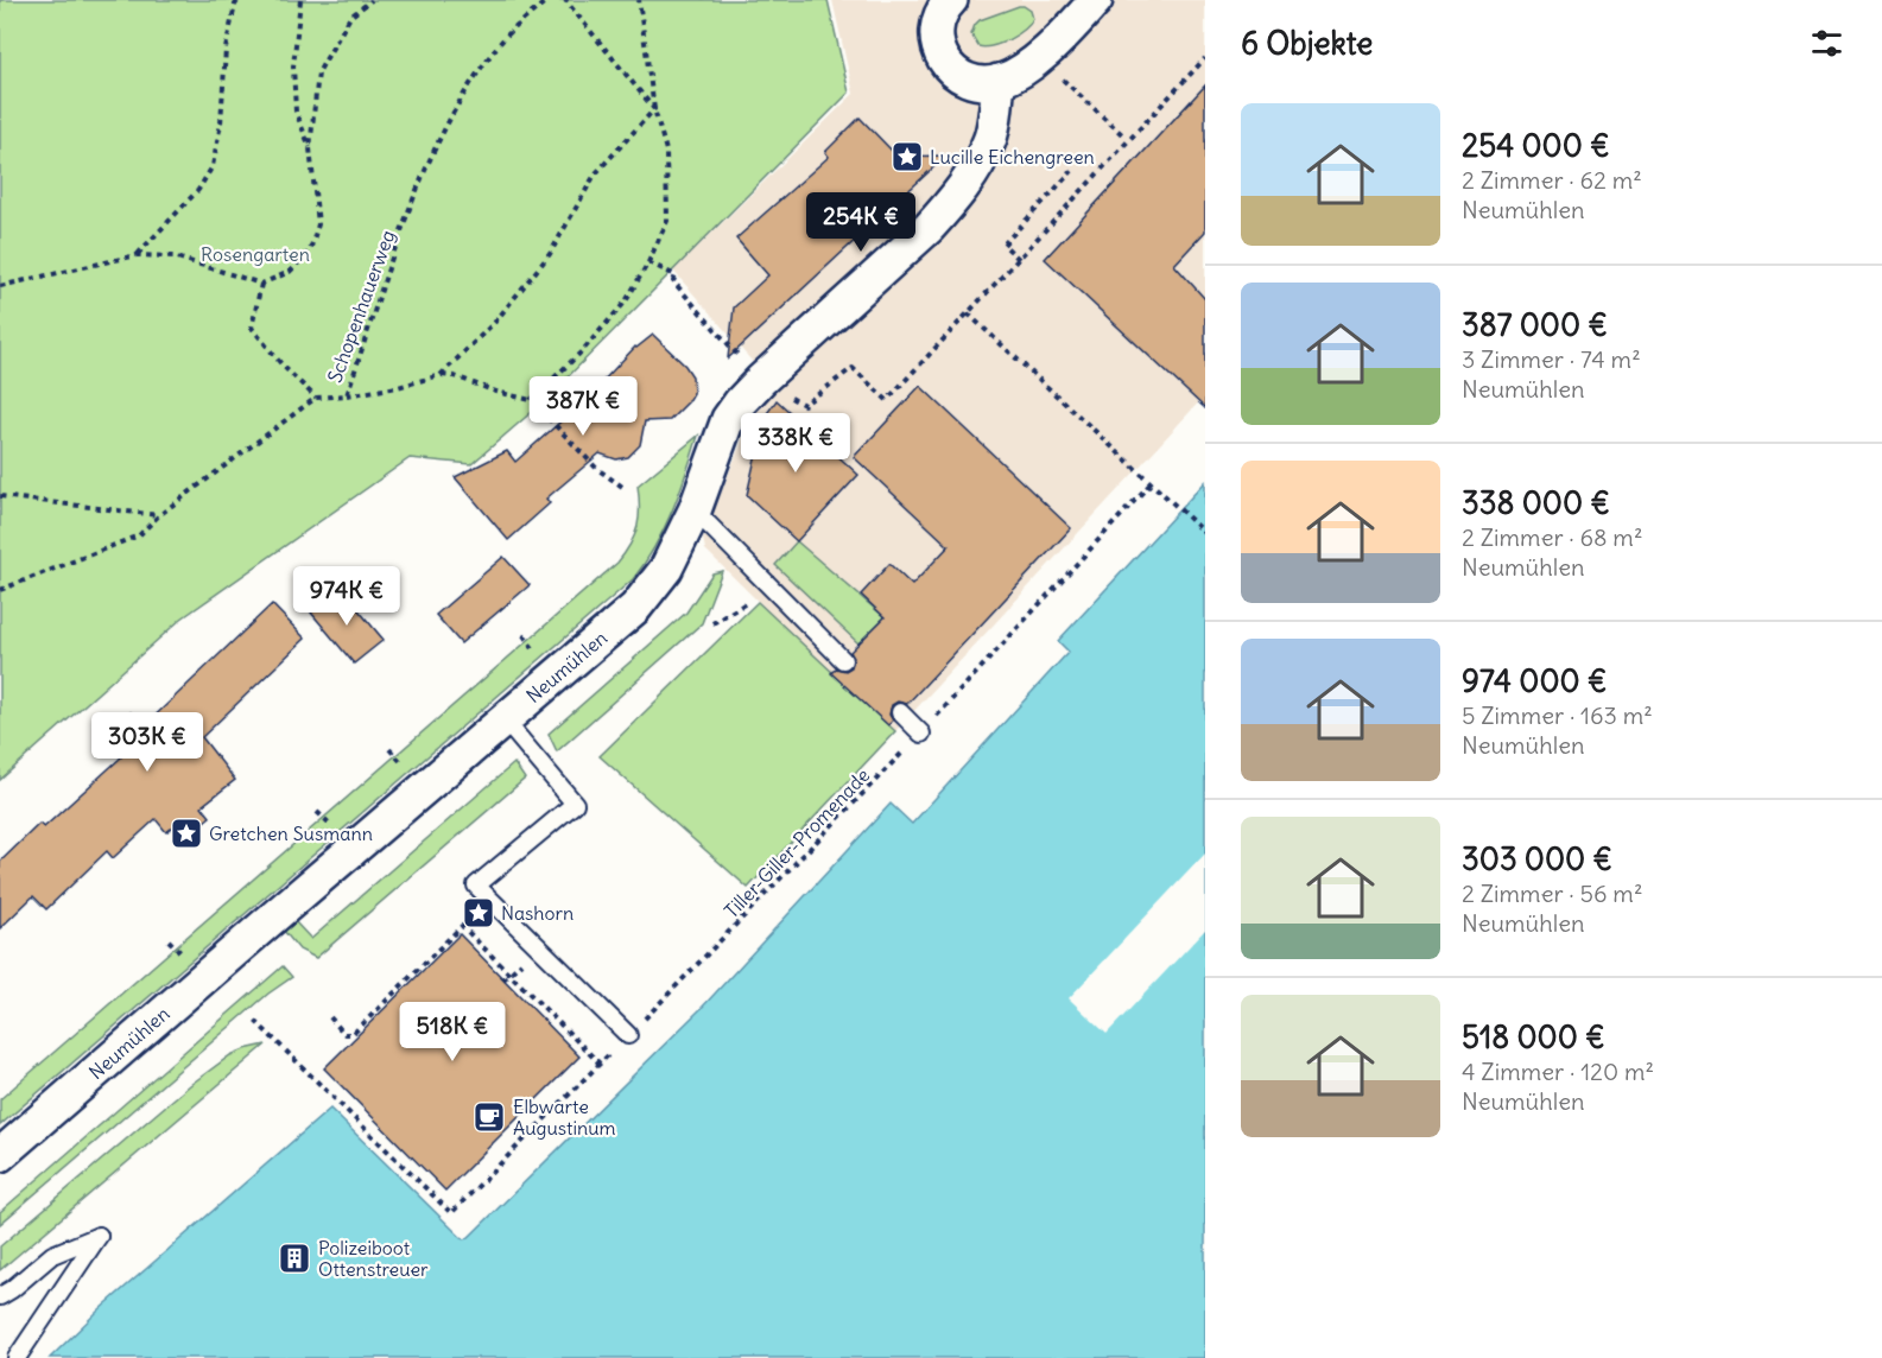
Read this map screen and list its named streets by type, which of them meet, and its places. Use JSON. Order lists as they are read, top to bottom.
{
  "streets": {
    "street": ["Neumühlen"],
    "path": ["Schopenhauerweg", "Tiller-Giller-Promenade"]
  },
  "parks": ["Rosengarten"],
  "places": {
    "place": ["Lucille Eichengreen", "Gretchen Susmann", "Nashorn"],
    "cafe": ["Elbwarte Augustinum"],
    "building": ["Polizeiboot Ottenstreuer"]
  },
  "page": {
    "heading": "6 Objekte",
    "list": [
      {
        "name": "254 000 €",
        "note": "2 Zimmer · 62 m² · Neumühlen"
      },
      {
        "name": "387 000 €",
        "note": "3 Zimmer · 74 m² · Neumühlen"
      },
      {
        "name": "338 000 €",
        "note": "2 Zimmer · 68 m² · Neumühlen"
      },
      {
        "name": "974 000 €",
        "note": "5 Zimmer · 163 m² · Neumühlen"
      },
      {
        "name": "303 000 €",
        "note": "2 Zimmer · 56 m² · Neumühlen"
      },
      {
        "name": "518 000 €",
        "note": "4 Zimmer · 120 m² · Neumühlen"
      }
    ],
    "price": [
      "254K €",
      "387K €",
      "338K €",
      "974K €",
      "303K €",
      "518K €"
    ]
  }
}
